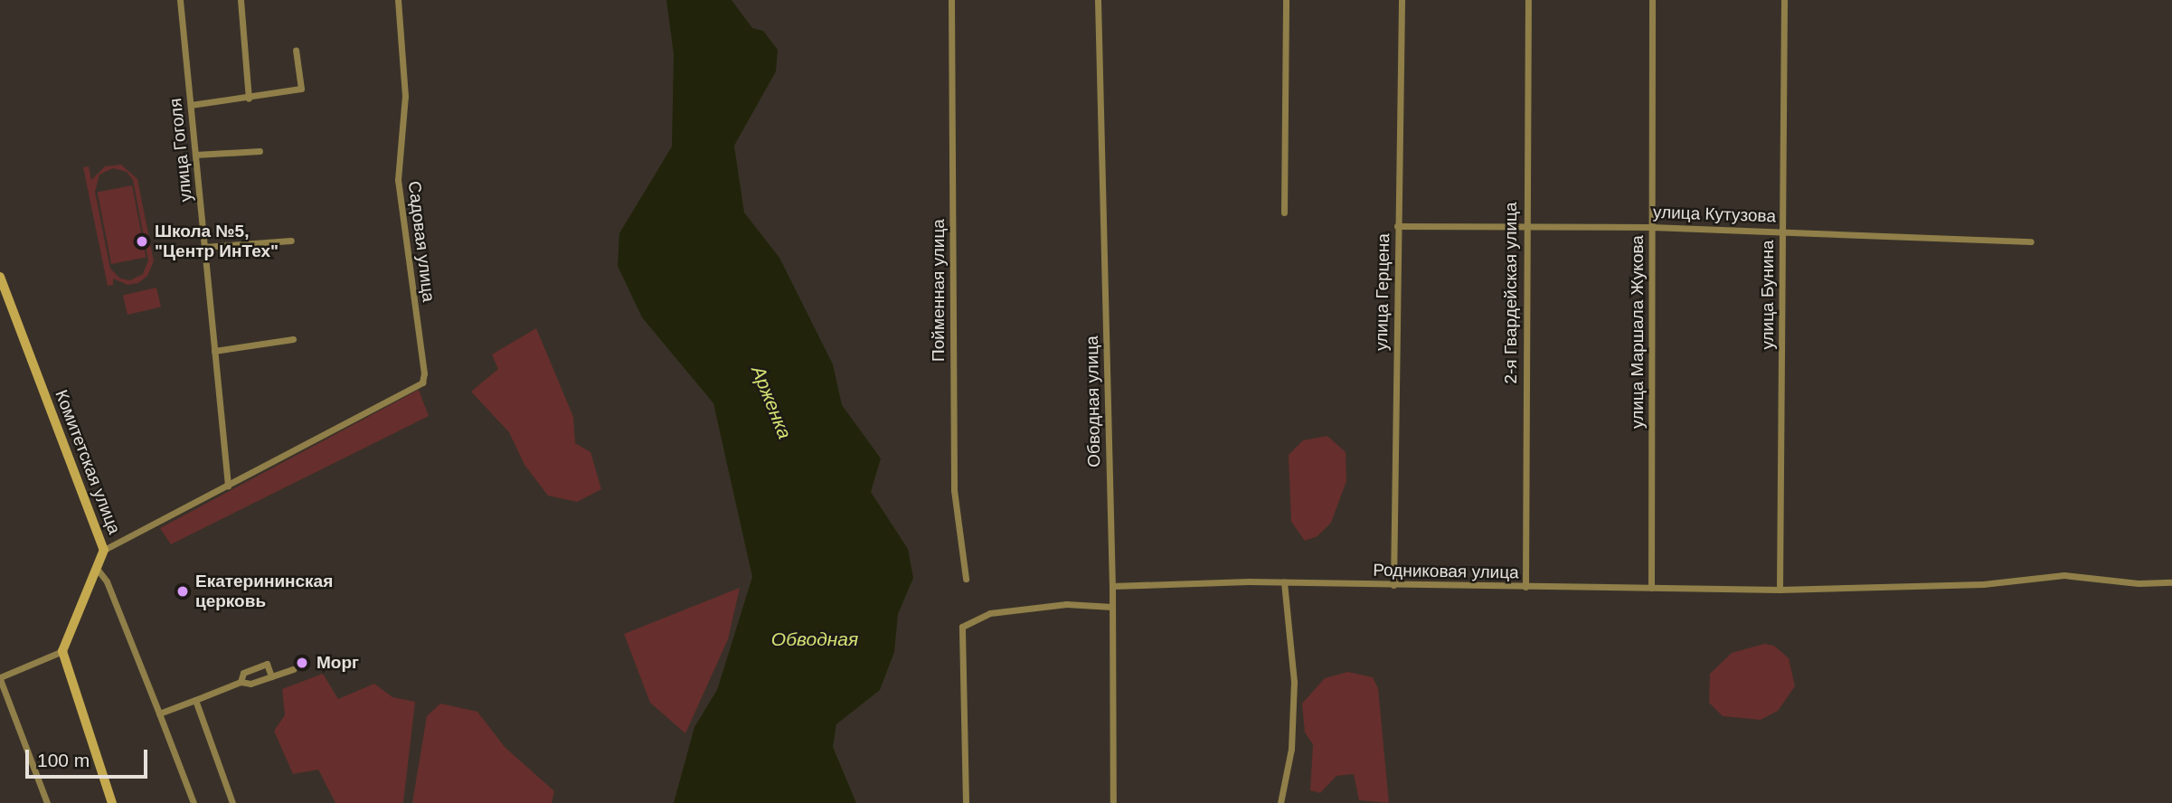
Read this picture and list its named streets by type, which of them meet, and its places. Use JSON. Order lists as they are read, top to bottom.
{
  "streets": {
    "street": [
      "улица Гоголя",
      "улица Кутузова",
      "Садовая улица",
      "Пойменная улица",
      "улица Герцена",
      "2-я Гвардейская улица",
      "улица Бунина",
      "улица Маршала Жукова",
      "Обводная улица",
      "Комитетская улица",
      "Родниковая улица"
    ]
  },
  "crossings": [
    ["улица Гоголя", "Садовая улица"],
    ["улица Кутузова", "улица Герцена"],
    ["улица Кутузова", "2-я Гвардейская улица"],
    ["улица Кутузова", "улица Бунина"],
    ["улица Кутузова", "улица Маршала Жукова"],
    ["улица Герцена", "Родниковая улица"],
    ["2-я Гвардейская улица", "Родниковая улица"],
    ["улица Бунина", "Родниковая улица"],
    ["улица Маршала Жукова", "Родниковая улица"],
    ["Обводная улица", "Родниковая улица"]
  ],
  "water": ["Арженка", "Обводная"],
  "places": ["Школа №5, \"Центр ИнТех\"", "Екатерининская церковь", "Морг"],
  "scale_bar": "100 m"
}
